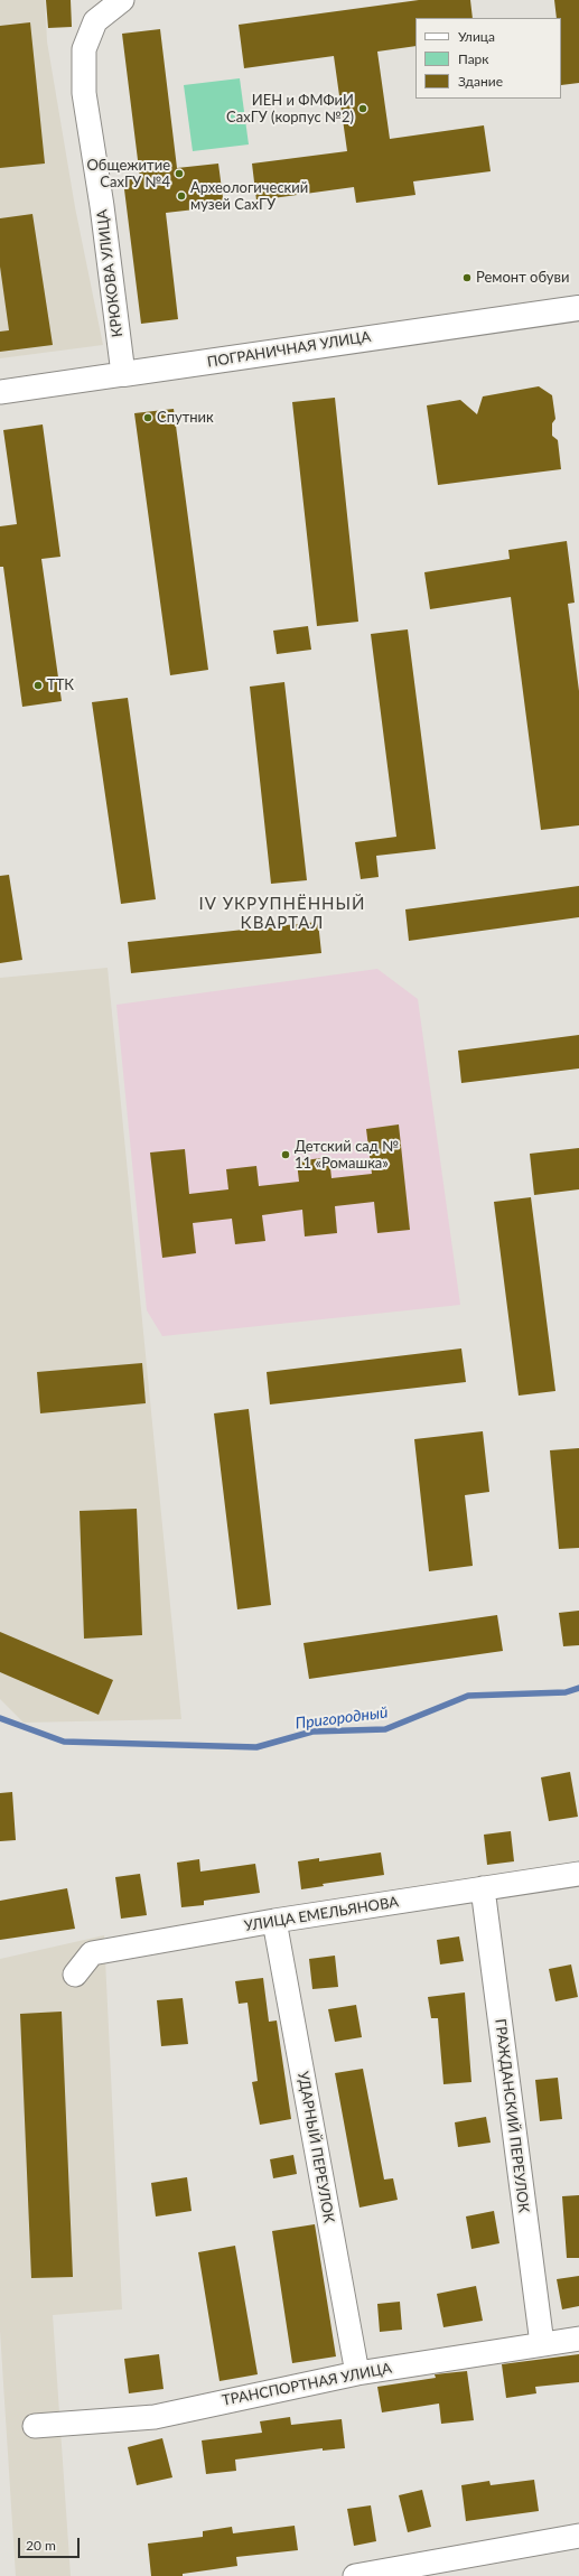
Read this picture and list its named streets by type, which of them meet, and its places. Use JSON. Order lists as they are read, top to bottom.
{
  "streets": {
    "street": [
      "КРЮКОВА УЛИЦА",
      "ПОГРАНИЧНАЯ УЛИЦА",
      "УЛИЦА ЕМЕЛЬЯНОВА",
      "ГРАЖДАНСКИЙ ПЕРЕУЛОК",
      "УДАРНЫЙ ПЕРЕУЛОК",
      "ТРАНСПОРТНАЯ УЛИЦА"
    ]
  },
  "crossings": [
    ["КРЮКОВА УЛИЦА", "ПОГРАНИЧНАЯ УЛИЦА"],
    ["УЛИЦА ЕМЕЛЬЯНОВА", "ГРАЖДАНСКИЙ ПЕРЕУЛОК"],
    ["УЛИЦА ЕМЕЛЬЯНОВА", "УДАРНЫЙ ПЕРЕУЛОК"],
    ["ГРАЖДАНСКИЙ ПЕРЕУЛОК", "ТРАНСПОРТНАЯ УЛИЦА"],
    ["УДАРНЫЙ ПЕРЕУЛОК", "ТРАНСПОРТНАЯ УЛИЦА"]
  ],
  "districts": ["IV УКРУПНЁННЫЙ КВАРТАЛ"],
  "water": ["Пригородный"],
  "places": [
    "ИЕН и ФМФиИ СахГУ (корпус №2)",
    "Общежитие СахГУ №4",
    "Археологический музей СахГУ",
    "Ремонт обуви",
    "Спутник",
    "ТТК",
    "Детский сад № 11 «Ромашка»"
  ],
  "legend": ["Улица", "Парк", "Здание"],
  "scale_bar": "20 m"
}
